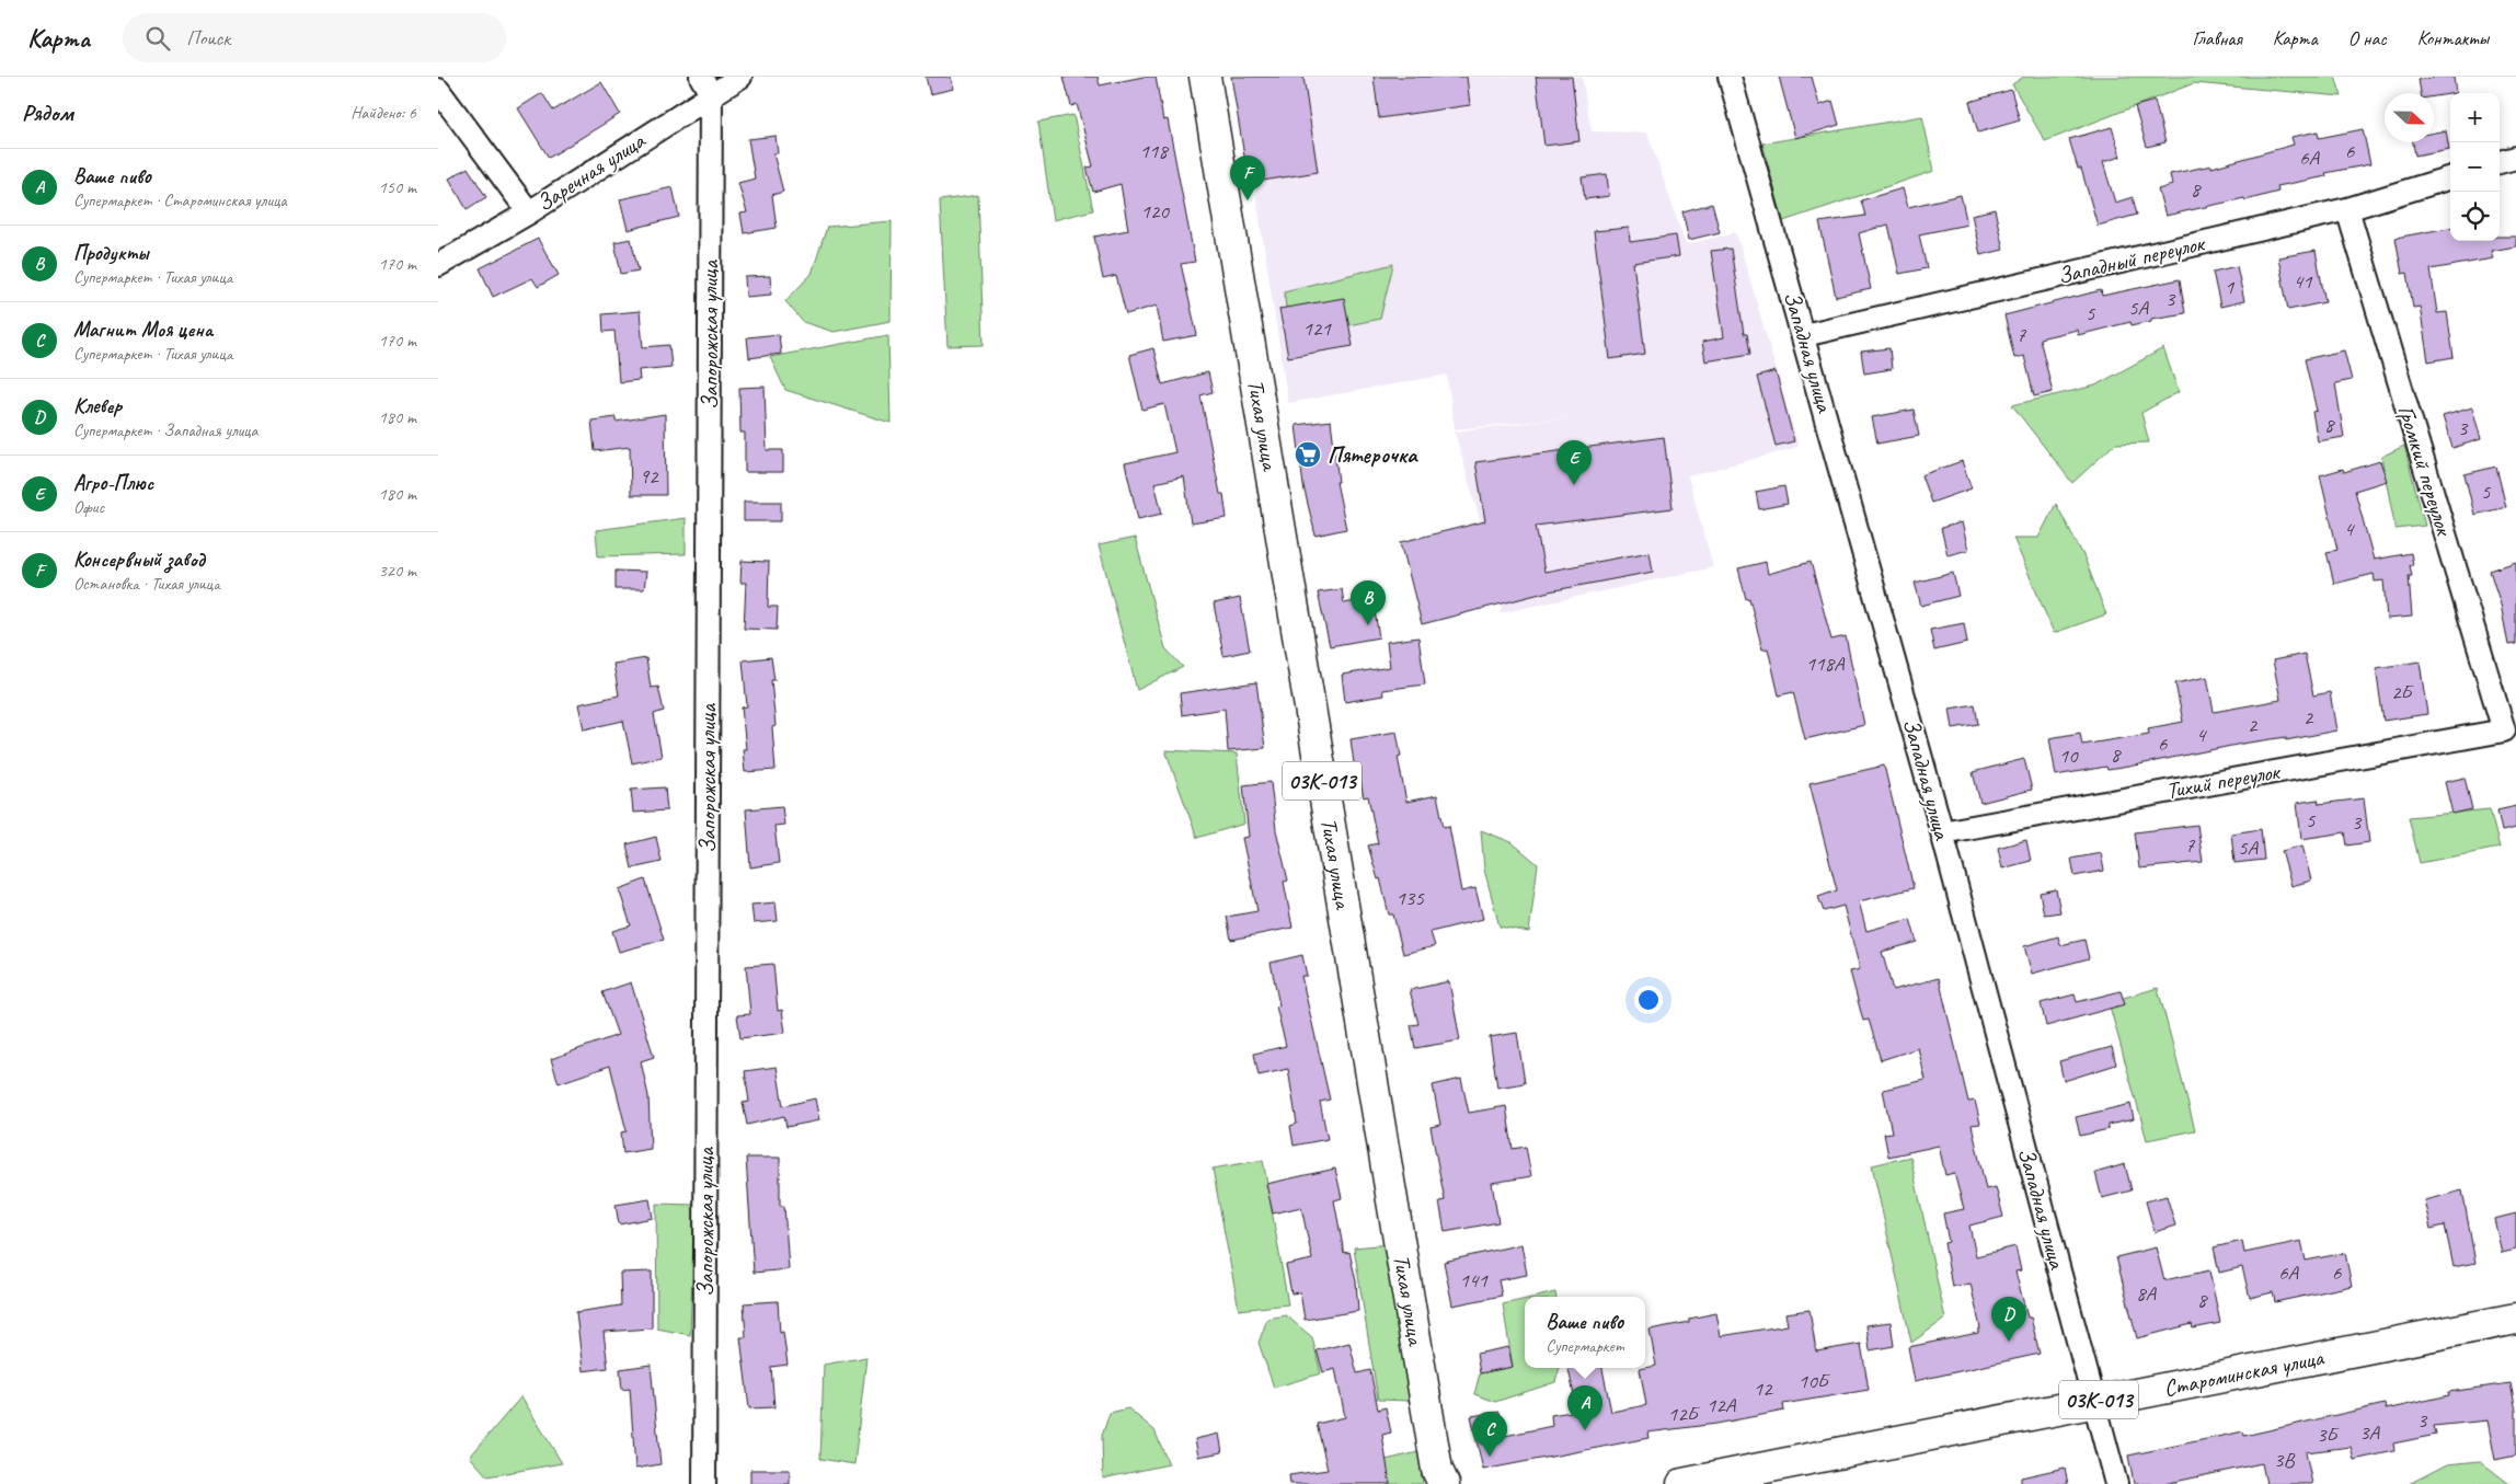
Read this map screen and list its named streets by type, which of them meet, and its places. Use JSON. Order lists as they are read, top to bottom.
{
  "streets": {
    "main road": ["Тихая улица", "03К-013", "Староминская улица"],
    "street": [
      "Заречная улица",
      "Западный переулок",
      "Запорожская улица",
      "Западная улица",
      "Громкий переулок",
      "Тихий переулок"
    ]
  },
  "crossings": [
    ["Заречная улица", "Запорожская улица"],
    ["Западный переулок", "Западная улица"],
    ["Западный переулок", "Громкий переулок"],
    ["Западная улица", "Тихий переулок"],
    ["Западная улица", "Староминская улица"],
    ["Громкий переулок", "Тихий переулок"]
  ],
  "places": {
    "supermarket": ["Пятерочка"]
  },
  "house_numbers": [
    "118",
    "6",
    "6А",
    "8",
    "120",
    "41",
    "1",
    "3",
    "5А",
    "5",
    "121",
    "7",
    "8",
    "3",
    "92",
    "5",
    "4",
    "118А",
    "2Б",
    "2",
    "2",
    "4",
    "6",
    "8",
    "10",
    "5",
    "3",
    "7",
    "5А",
    "135",
    "6А",
    "6",
    "141",
    "8А",
    "8",
    "10Б",
    "12",
    "12А",
    "12Б",
    "3",
    "3А",
    "3Б",
    "3В"
  ],
  "north": "right",
  "page": {
    "header": "Карта",
    "search": "Поиск",
    "nav": [
      "Главная",
      "Карта",
      "О нас",
      "Контакты"
    ],
    "heading": ["Рядом", "Найдено: 6"],
    "map_buttons": ["+", "−"],
    "list": [
      {
        "mark": "A",
        "name": "Ваше пиво",
        "note": "Супермаркет · Староминская улица",
        "value": "150 m"
      },
      {
        "mark": "B",
        "name": "Продукты",
        "note": "Супермаркет · Тихая улица",
        "value": "170 m"
      },
      {
        "mark": "C",
        "name": "Магнит Моя цена",
        "note": "Супермаркет · Тихая улица",
        "value": "170 m"
      },
      {
        "mark": "D",
        "name": "Клевер",
        "note": "Супермаркет · Западная улица",
        "value": "180 m"
      },
      {
        "mark": "E",
        "name": "Агро-Плюс",
        "note": "Офис",
        "value": "180 m"
      },
      {
        "mark": "F",
        "name": "Консервный завод",
        "note": "Остановка · Тихая улица",
        "value": "320 m"
      }
    ],
    "pins": [
      "F",
      "E",
      "B",
      "D",
      "A",
      "C"
    ],
    "popup": ["Ваше пиво", "Супермаркет"]
  }
}
